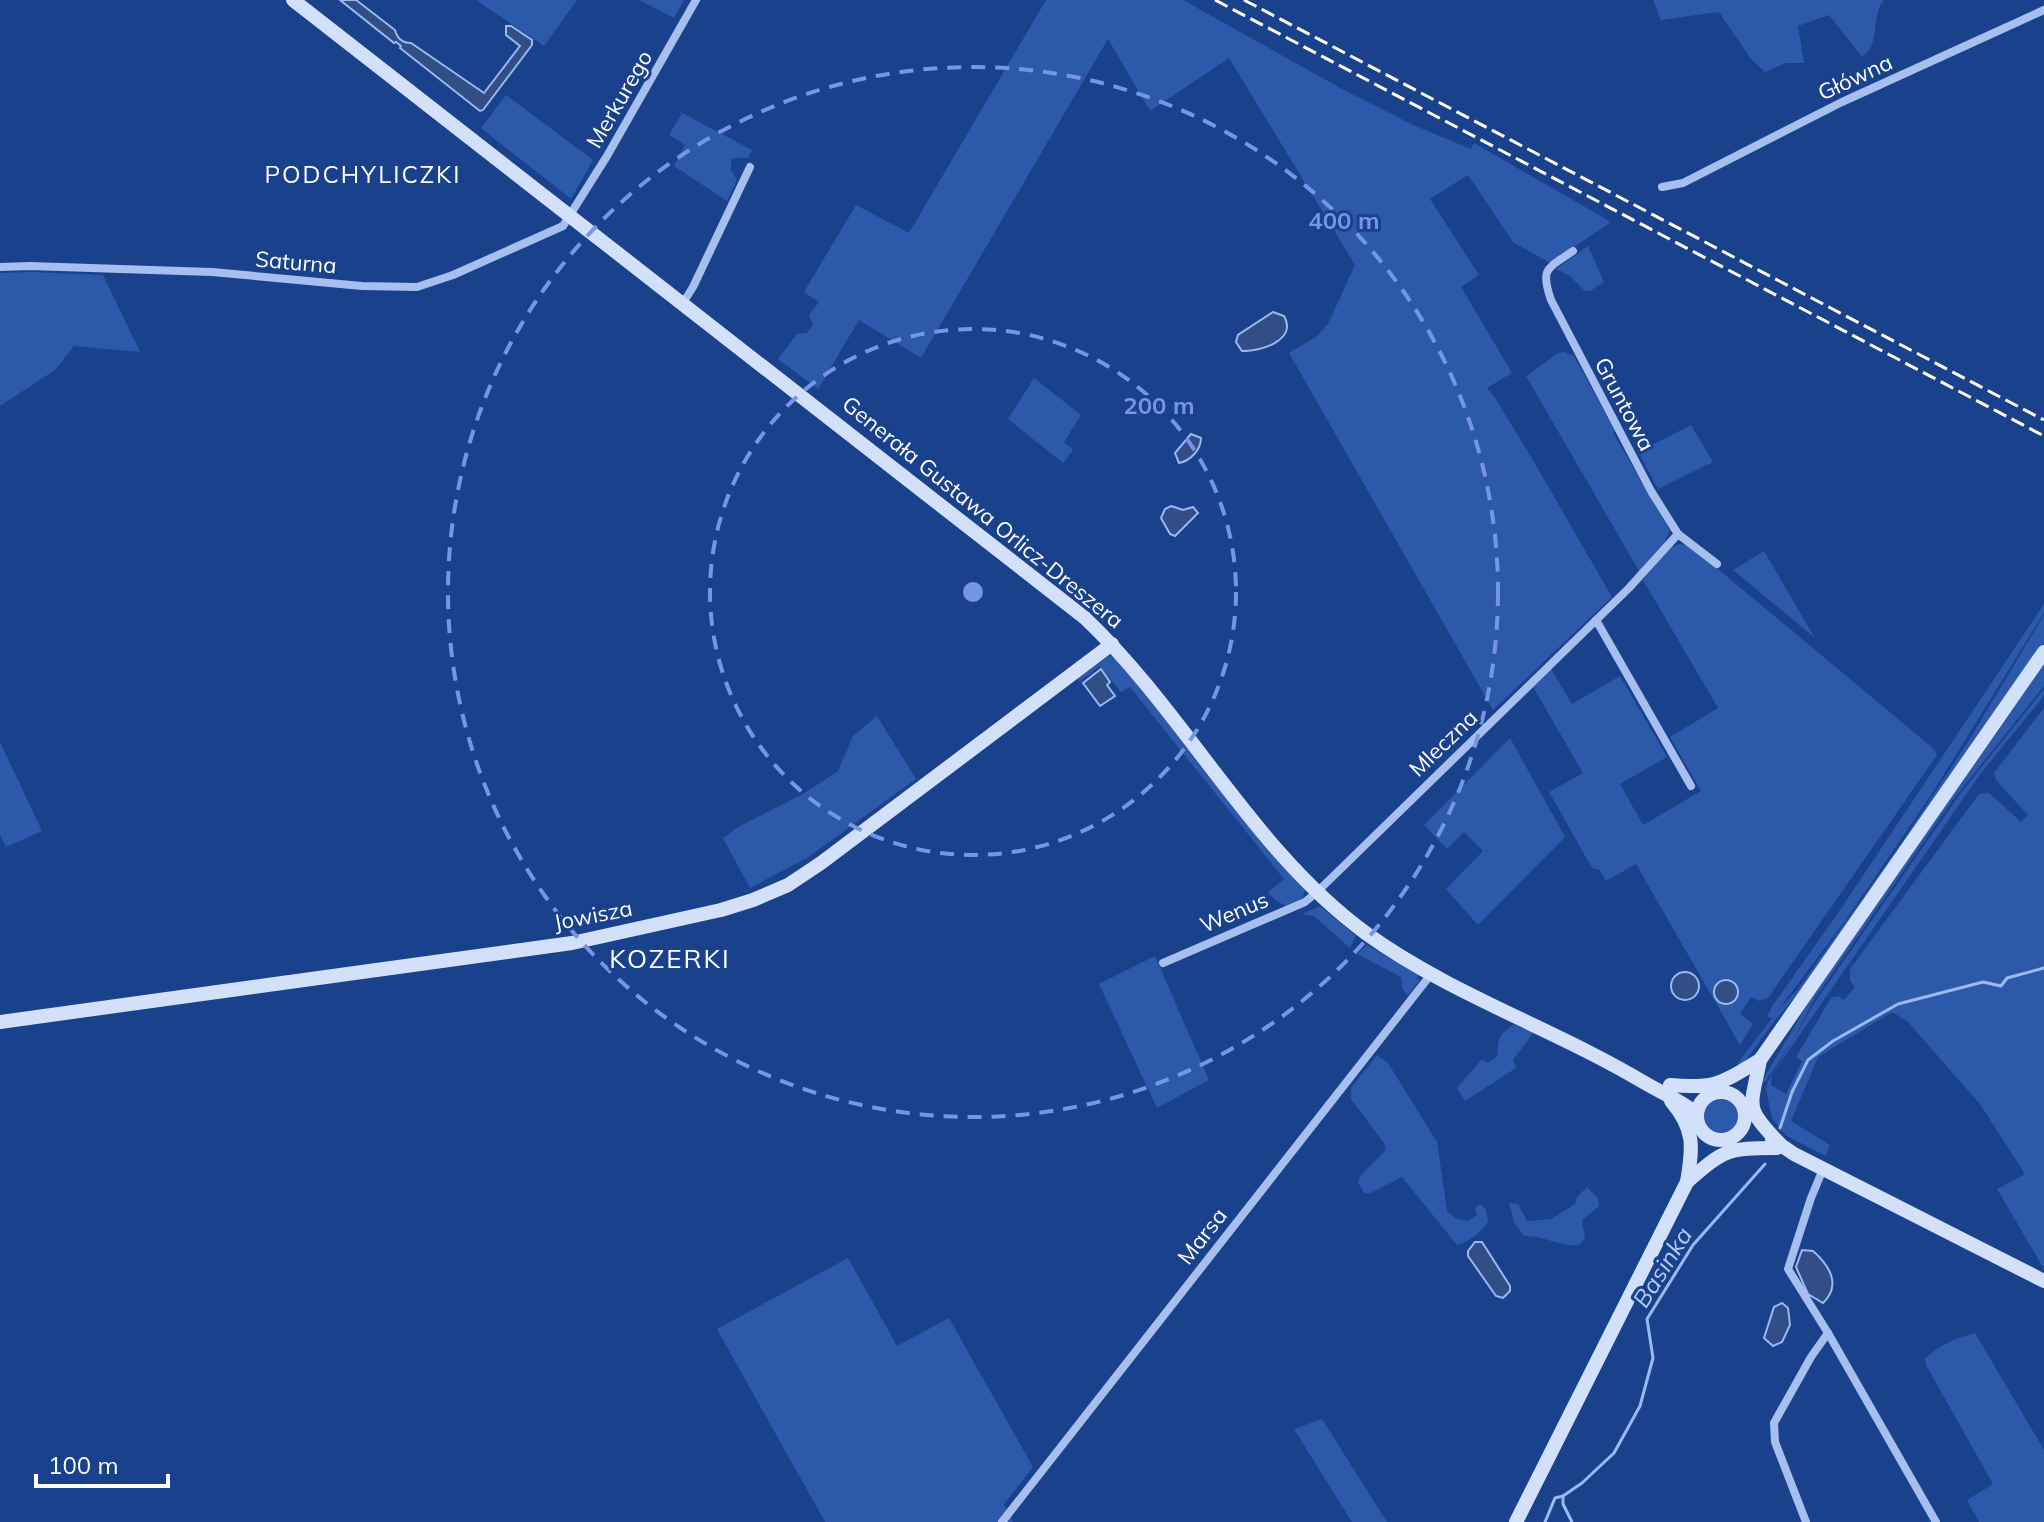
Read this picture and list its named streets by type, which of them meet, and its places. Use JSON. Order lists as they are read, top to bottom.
{
  "streets": {
    "main road": ["Generała Gustawa Orlicz-Dreszera", "Jowisza"],
    "street": [
      "Główna",
      "Merkurego",
      "Saturna",
      "Gruntowa",
      "Mleczna",
      "Wenus",
      "Marsa"
    ]
  },
  "crossings": [
    ["Merkurego", "Saturna"],
    ["Merkurego", "Generała Gustawa Orlicz-Dreszera"],
    ["Saturna", "Generała Gustawa Orlicz-Dreszera"],
    ["Gruntowa", "Mleczna"],
    ["Generała Gustawa Orlicz-Dreszera", "Mleczna"],
    ["Generała Gustawa Orlicz-Dreszera", "Wenus"],
    ["Generała Gustawa Orlicz-Dreszera", "Jowisza"],
    ["Generała Gustawa Orlicz-Dreszera", "Marsa"],
    ["Mleczna", "Wenus"]
  ],
  "districts": ["PODCHYLICZKI", "KOZERKI"],
  "water": ["Basinka"],
  "scale_bar": "100 m",
  "rings": ["400 m", "200 m"]
}
